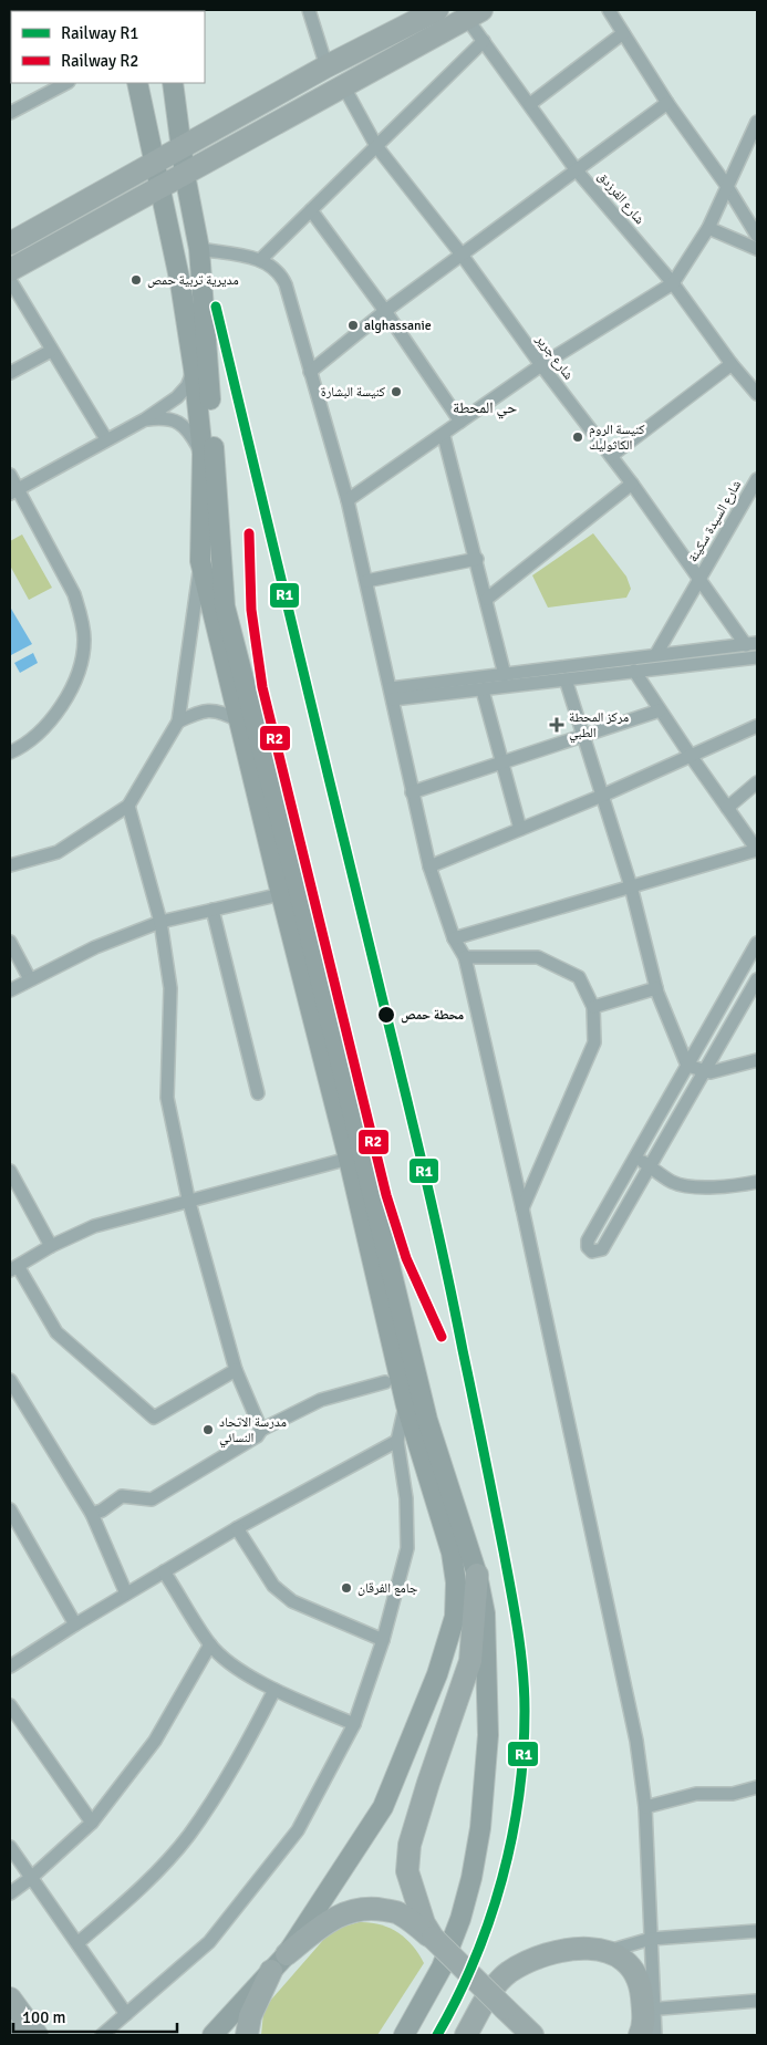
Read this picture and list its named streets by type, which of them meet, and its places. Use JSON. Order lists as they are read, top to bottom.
{
  "streets": {
    "street": ["شارع الفرزدق", "شارع جرير", "شارع السيدة سكينة"]
  },
  "crossings": [
    ["شارع جرير", "شارع السيدة سكينة"]
  ],
  "districts": ["حي المحطة"],
  "places": {
    "other": [
      "مديرية تربية حمص",
      "alghassanie",
      "كنيسة البشارة",
      "كنيسة الروم الكاثوليك",
      "محطة حمص",
      "مدرسة الاتحاد النسائي",
      "جامع الفرقان"
    ],
    "health": ["مركز المحطة الطبي"]
  },
  "lines": ["rail line R1", "rail line R2"],
  "legend": ["Railway R1", "Railway R2"],
  "scale_bar": "100 m"
}
